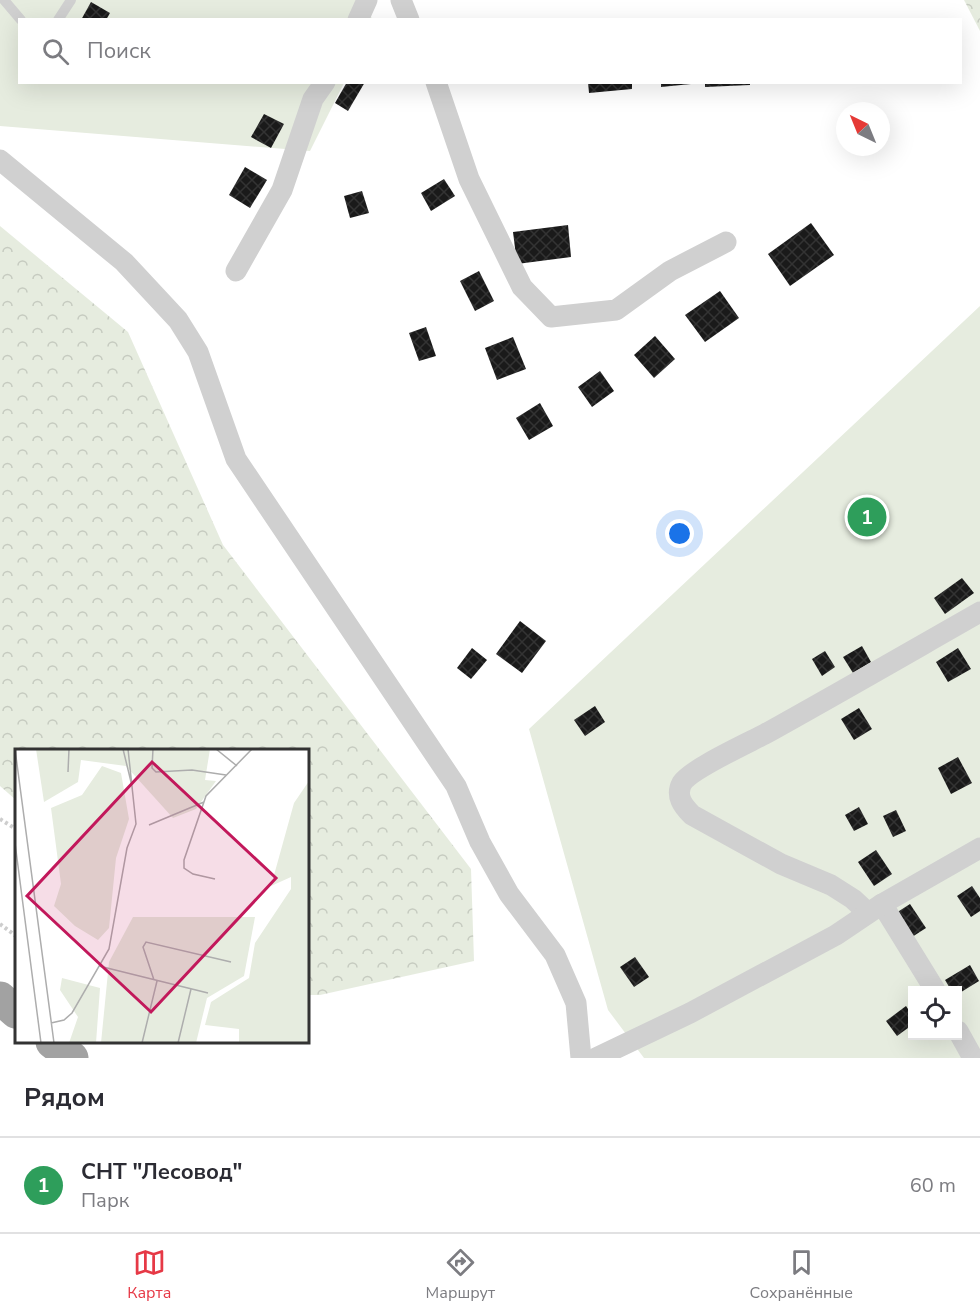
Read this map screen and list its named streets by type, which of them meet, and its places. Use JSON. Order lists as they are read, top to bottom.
{
  "north": "top left",
  "page": {
    "search": "Поиск",
    "pins": "1",
    "heading": "Рядом",
    "list": [
      {
        "mark": "1",
        "name": "СНТ \"Лесовод\"",
        "note": "Парк",
        "value": "60 m"
      }
    ],
    "nav": ["Карта", "Маршрут", "Сохранённые"]
  }
}
